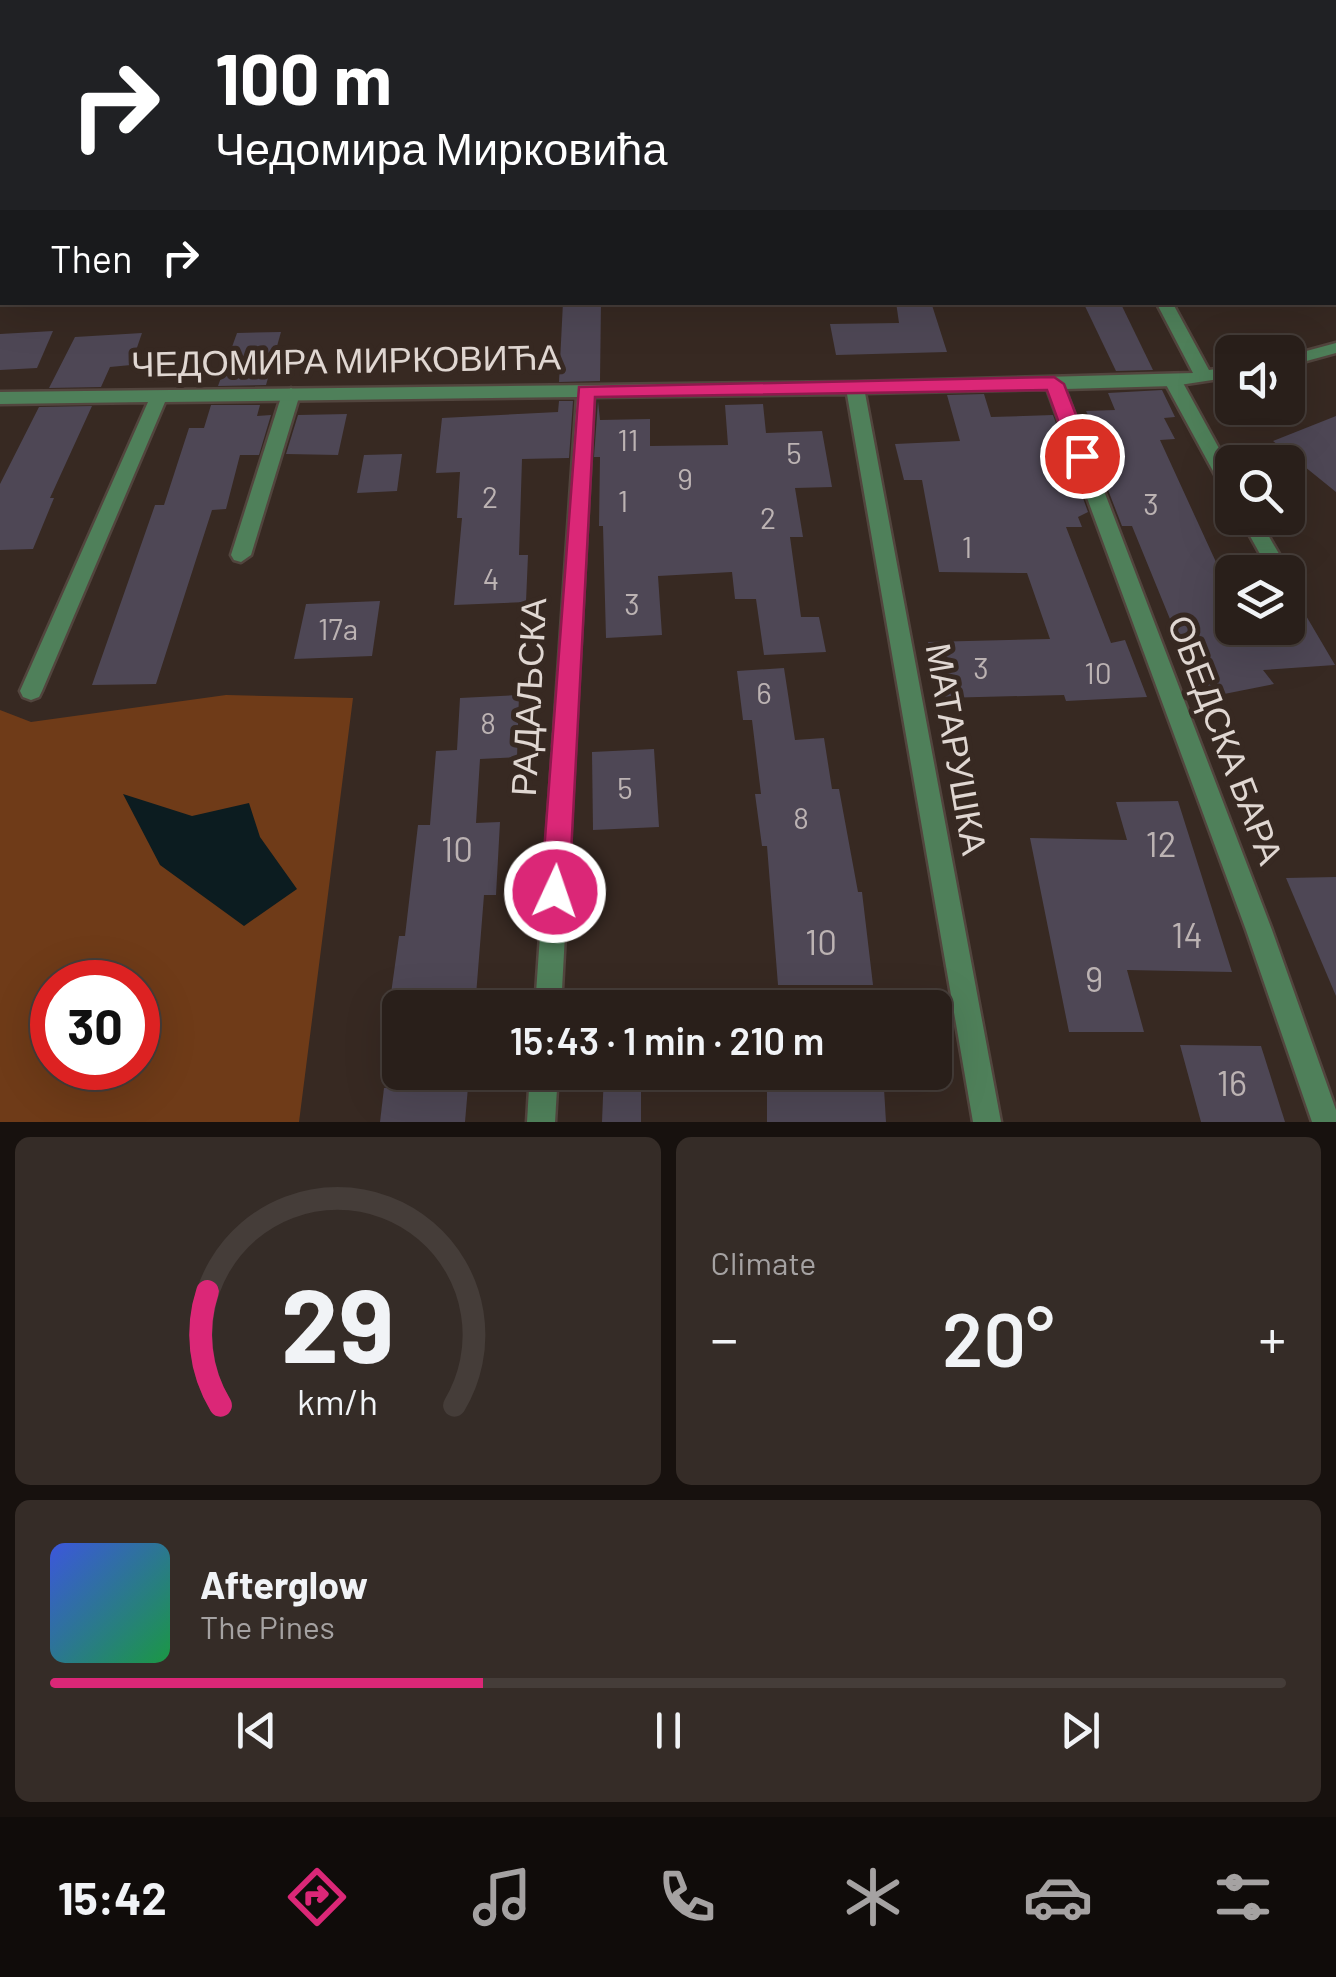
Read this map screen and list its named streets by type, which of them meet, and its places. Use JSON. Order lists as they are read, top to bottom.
{
  "streets": {
    "street": [
      "ЧЕДОМИРА МИРКОВИЋА",
      "РАДАЉСКА",
      "ОБЕДСКА БАРА",
      "МАТАРУШКА"
    ]
  },
  "crossings": [
    ["ЧЕДОМИРА МИРКОВИЋА", "РАДАЉСКА"],
    ["ЧЕДОМИРА МИРКОВИЋА", "ОБЕДСКА БАРА"],
    ["ЧЕДОМИРА МИРКОВИЋА", "МАТАРУШКА"]
  ],
  "house_numbers": [
    "11",
    "5",
    "9",
    "2",
    "1",
    "3",
    "2",
    "1",
    "4",
    "3",
    "17a",
    "3",
    "10",
    "6",
    "8",
    "5",
    "8",
    "12",
    "10",
    "14",
    "10",
    "9",
    "16"
  ],
  "page": {
    "turn": ["100 m", "Чедомира Мирковића"],
    "then": "Then",
    "limit": "30",
    "trip": "15:43 · 1 min · 210 m",
    "tile": "Climate",
    "heat": ["−", "20°", "+"],
    "song": ["Afterglow", "The Pines"],
    "tabs": "15:42",
    "gauge": ["29", "km/h"]
  }
}
